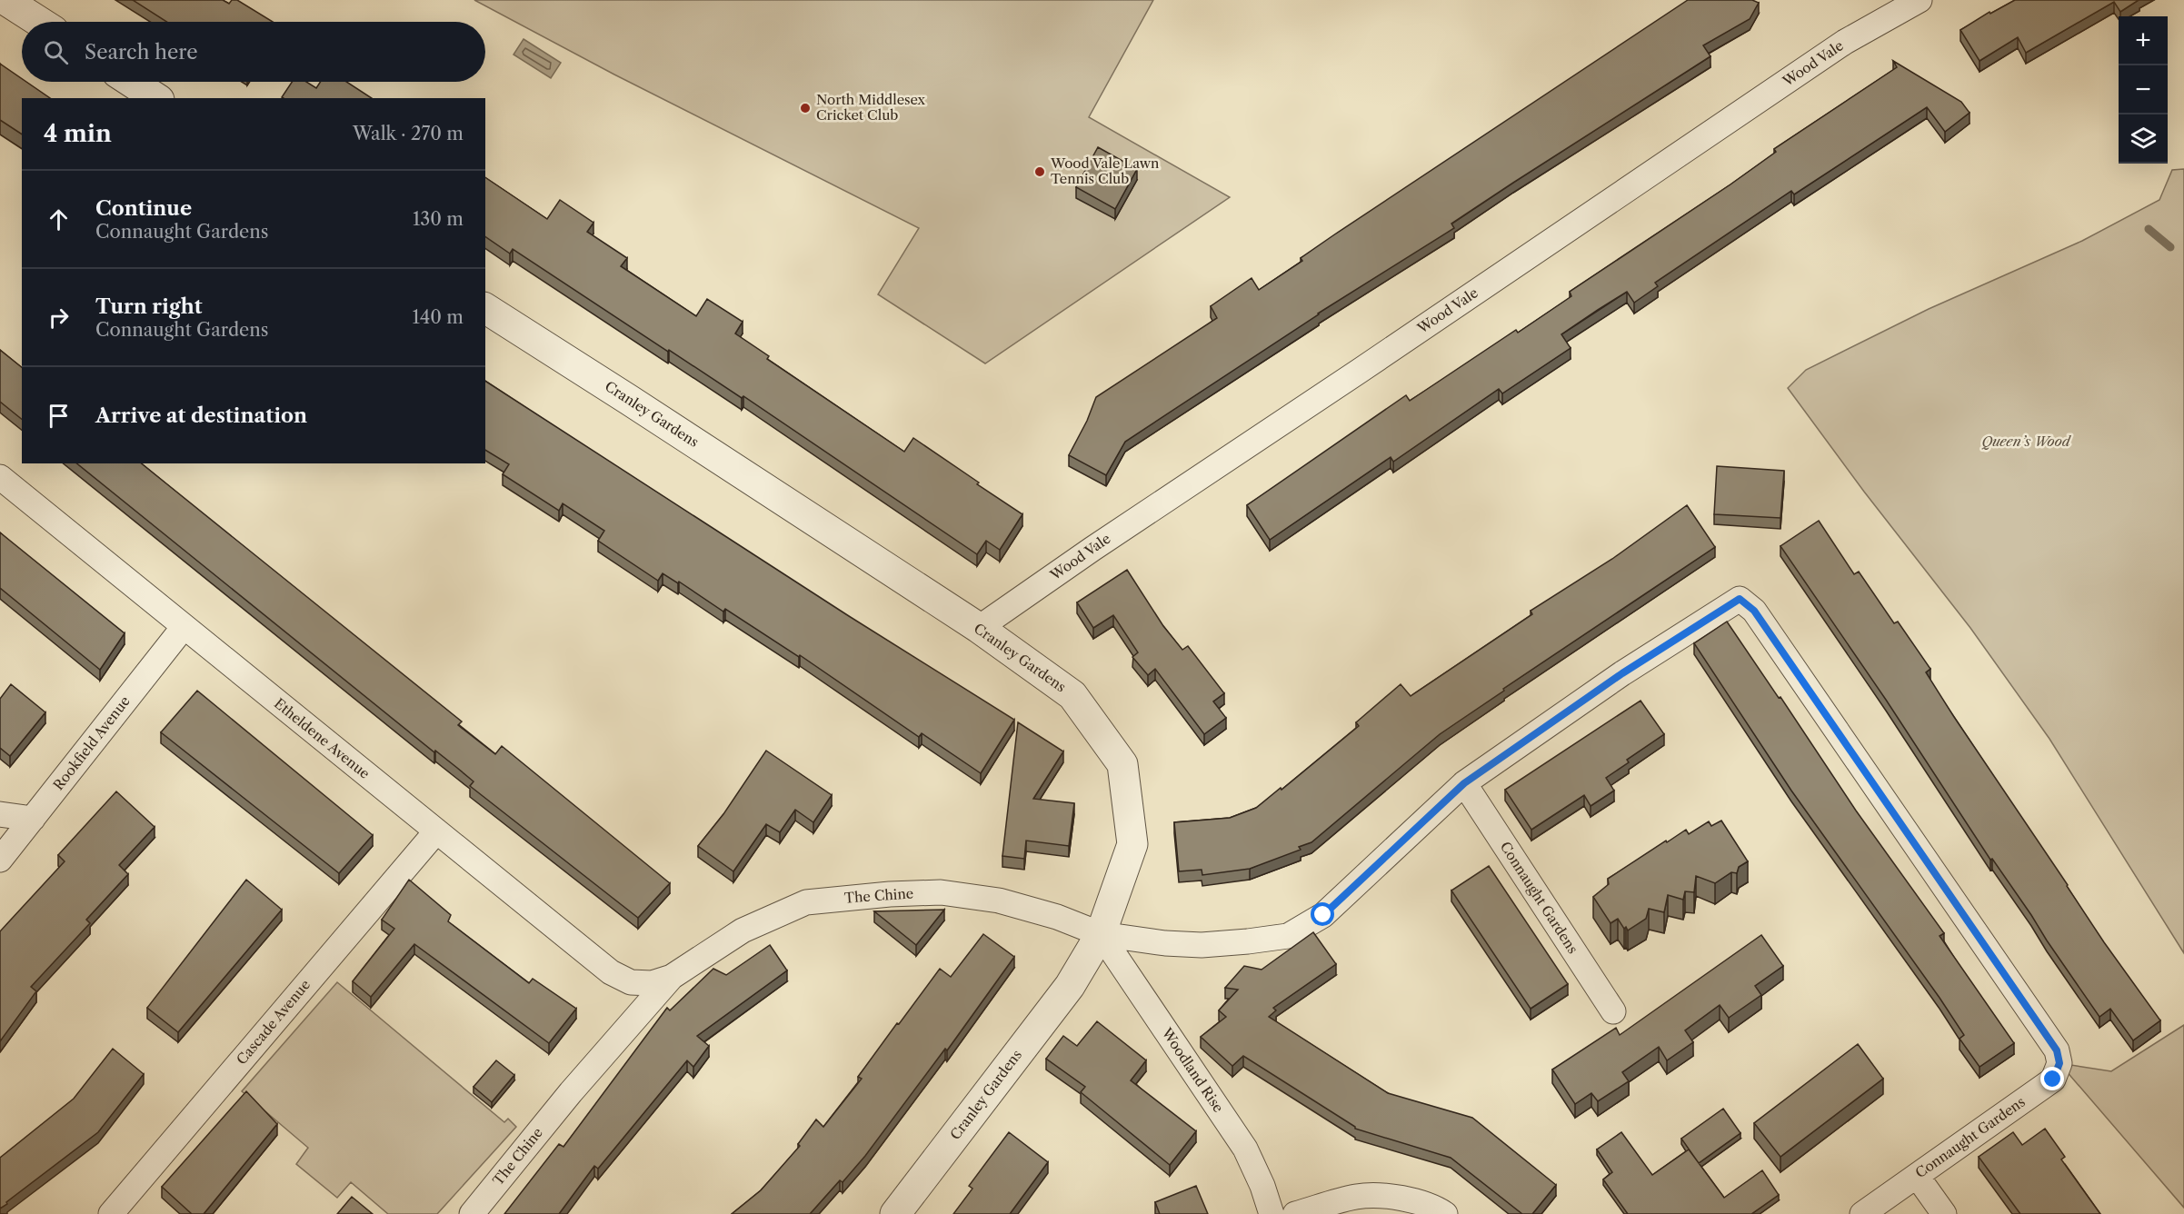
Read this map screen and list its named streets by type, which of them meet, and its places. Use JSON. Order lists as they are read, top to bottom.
{
  "streets": {
    "street": [
      "Wood Vale",
      "Cranley Gardens",
      "Etheldene Avenue",
      "Rookfield Avenue",
      "The Chine",
      "Connaught Gardens",
      "Cascade Avenue",
      "Woodland Rise"
    ]
  },
  "crossings": [
    ["Wood Vale", "Cranley Gardens"],
    ["Cranley Gardens", "The Chine"],
    ["Cranley Gardens", "Connaught Gardens"],
    ["Cranley Gardens", "Woodland Rise"],
    ["Etheldene Avenue", "Rookfield Avenue"],
    ["Etheldene Avenue", "The Chine"],
    ["Etheldene Avenue", "Cascade Avenue"],
    ["The Chine", "Connaught Gardens"],
    ["The Chine", "Woodland Rise"],
    ["Connaught Gardens", "Woodland Rise"]
  ],
  "parks": ["Queen’s Wood"],
  "places": ["North Middlesex Cricket Club", "Wood Vale Lawn Tennis Club"],
  "page": {
    "map_buttons": ["+", "−"],
    "search": "Search here",
    "heading": ["4 min", "Walk · 270 m"],
    "list": [
      ["Continue", "Connaught Gardens", "130 m"],
      ["Turn right", "Connaught Gardens", "140 m"],
      "Arrive at destination"
    ]
  }
}
